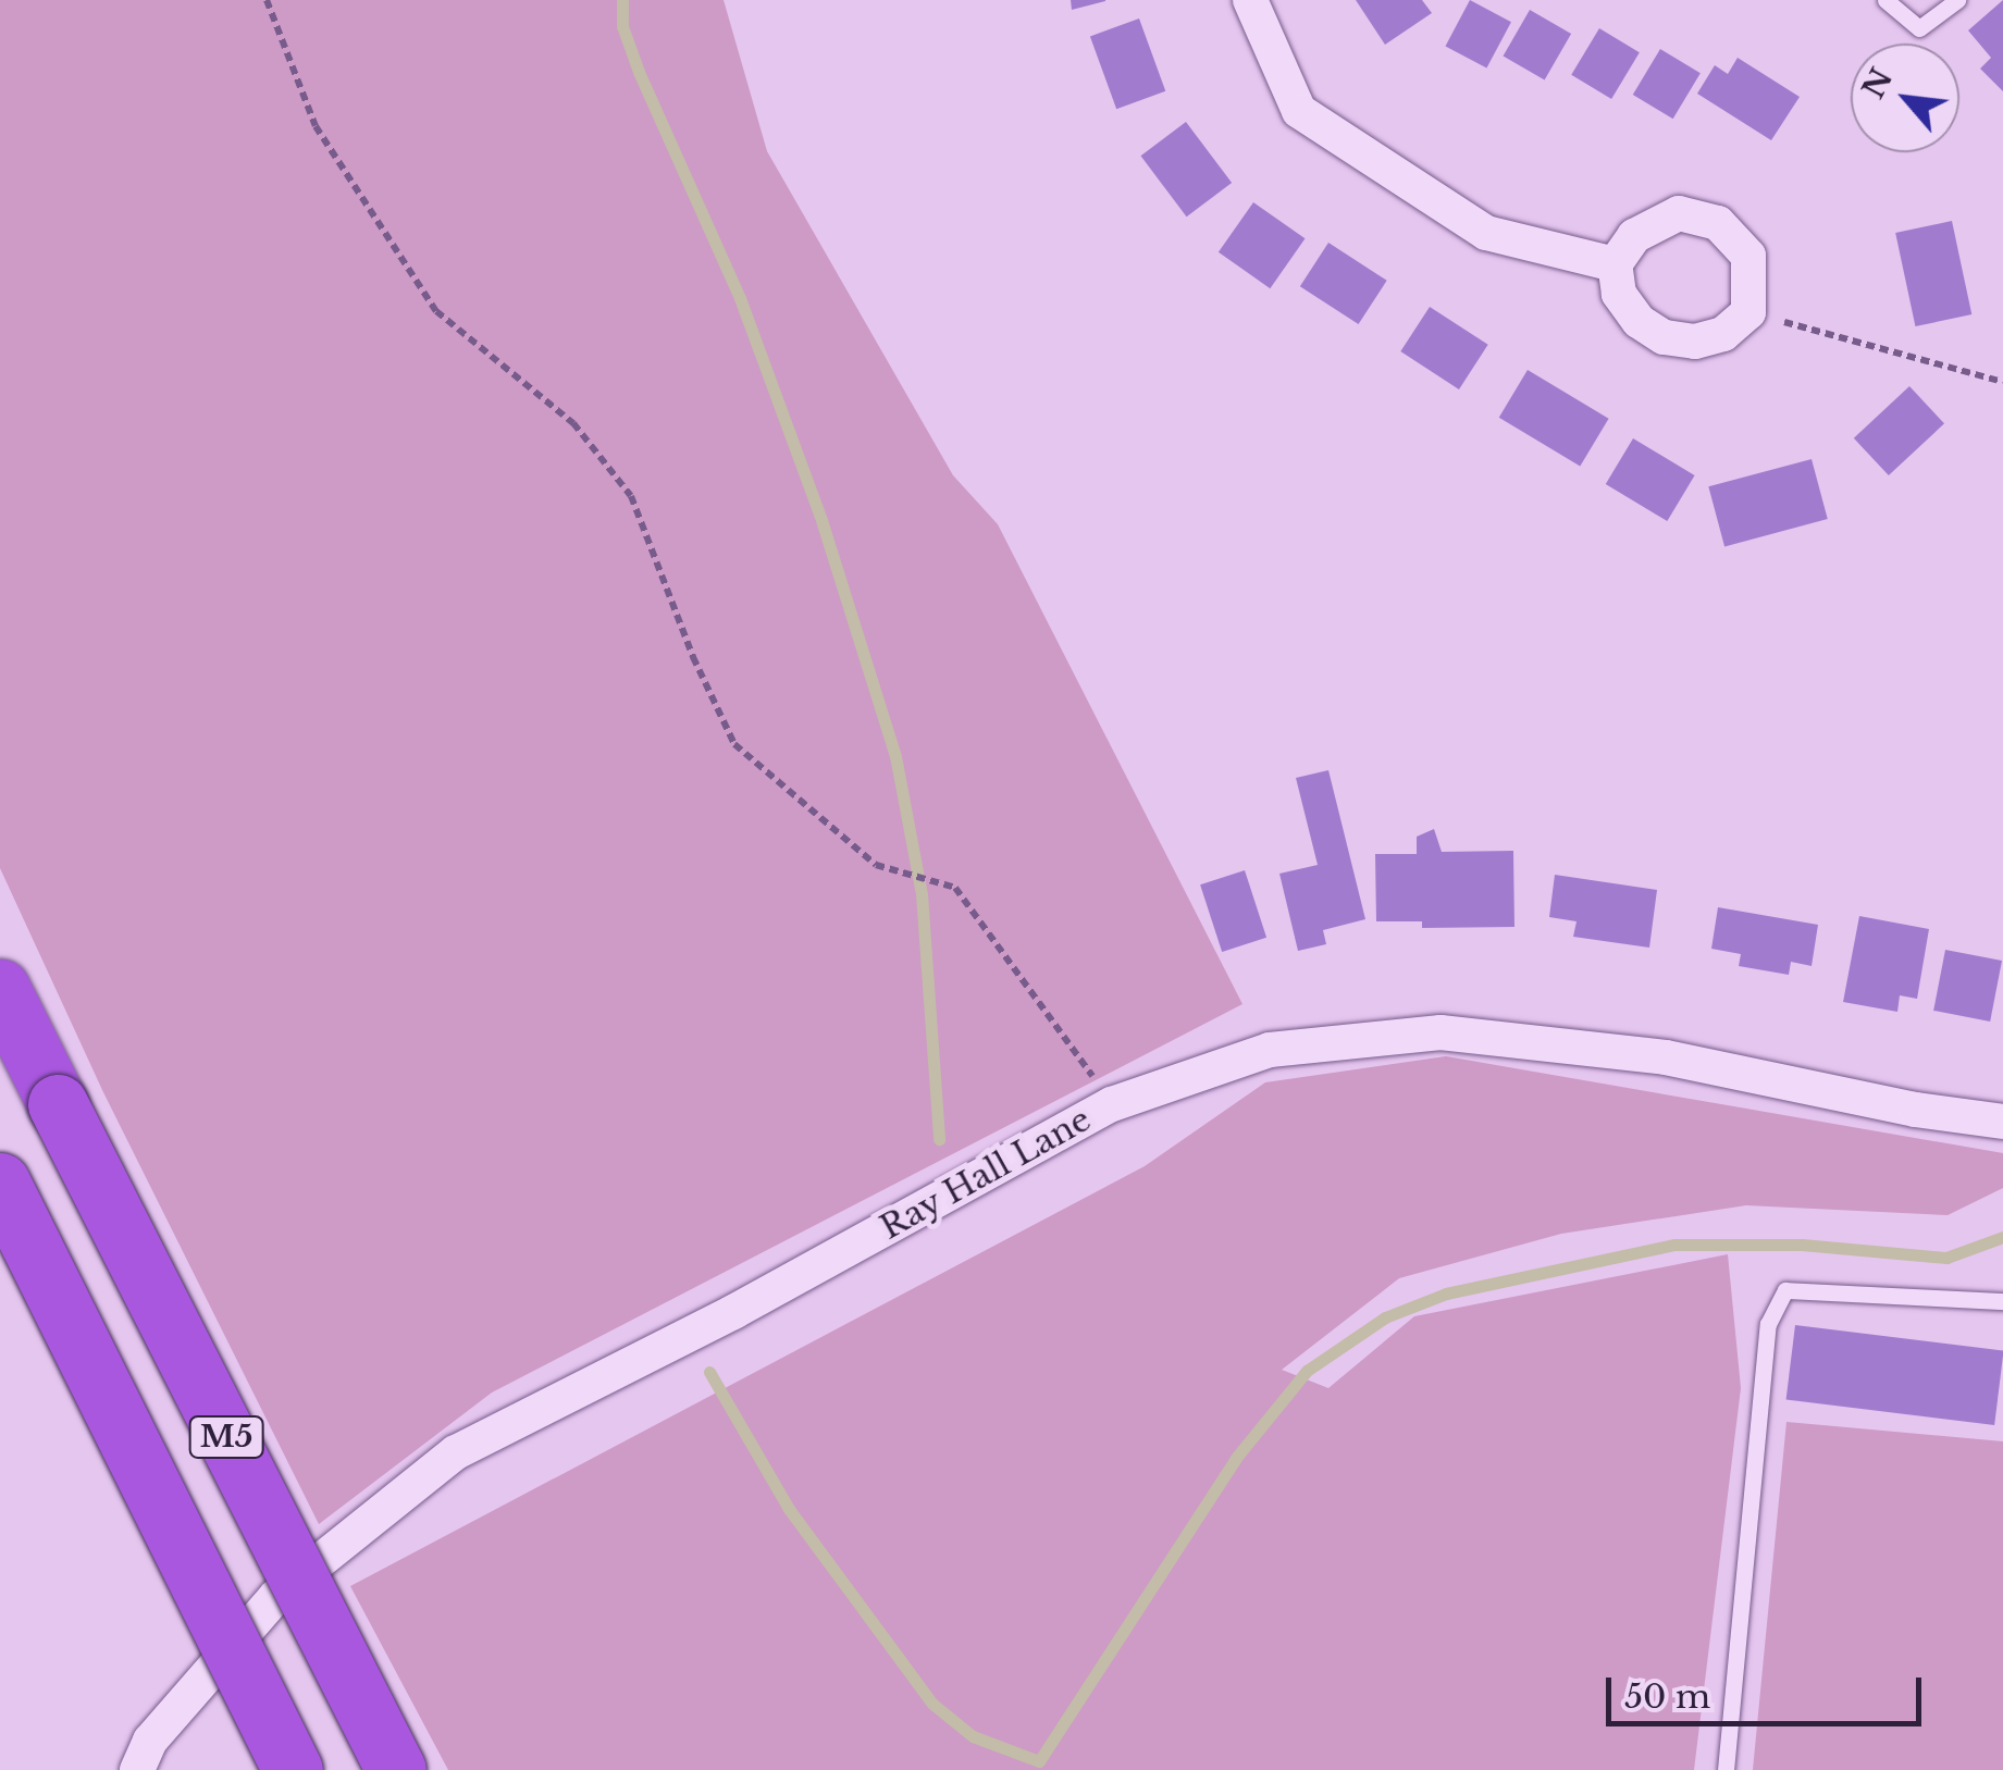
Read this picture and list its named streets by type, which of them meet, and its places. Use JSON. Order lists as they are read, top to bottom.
{
  "streets": {
    "highway": ["M5"],
    "street": ["Ray Hall Lane"]
  },
  "scale_bar": "50 m",
  "north": "top left"
}
